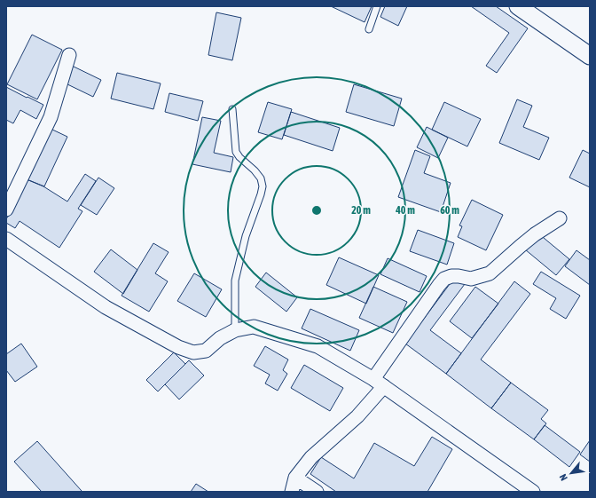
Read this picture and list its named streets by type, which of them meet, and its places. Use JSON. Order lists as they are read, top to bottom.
{
  "north": "bottom left",
  "rings": ["20 m", "40 m", "60 m"]
}
